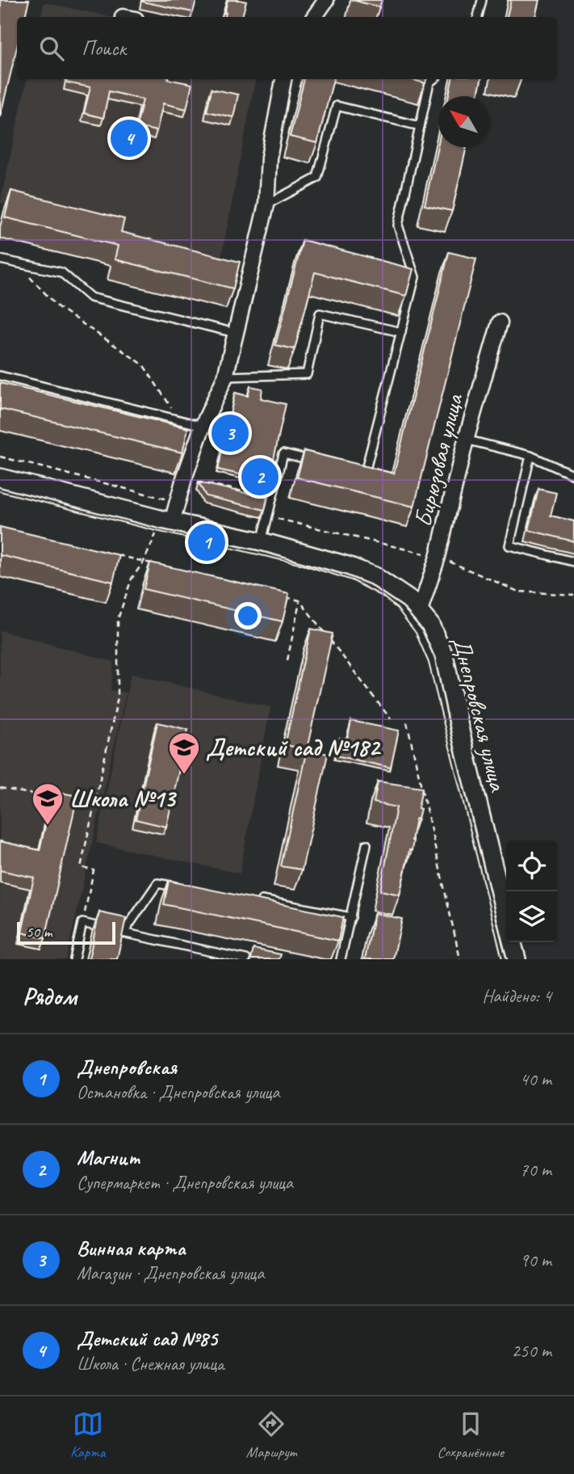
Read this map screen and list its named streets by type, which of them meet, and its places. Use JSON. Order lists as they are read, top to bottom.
{
  "streets": {
    "street": ["Бирюзовая улица", "Днепровская улица"]
  },
  "crossings": [
    ["Бирюзовая улица", "Днепровская улица"]
  ],
  "places": {
    "school or university": ["Детский сад №182", "Школа №13"]
  },
  "scale_bar": "50 m",
  "north": "top left",
  "page": {
    "search": "Поиск",
    "pins": [
      "4",
      "3",
      "2",
      "1"
    ],
    "scale": "50 m",
    "heading": ["Рядом", "Найдено: 4"],
    "list": [
      {
        "mark": "1",
        "name": "Днепровская",
        "note": "Остановка · Днепровская улица",
        "value": "40 m"
      },
      {
        "mark": "2",
        "name": "Магнит",
        "note": "Супермаркет · Днепровская улица",
        "value": "70 m"
      },
      {
        "mark": "3",
        "name": "Винная карта",
        "note": "Магазин · Днепровская улица",
        "value": "90 m"
      },
      {
        "mark": "4",
        "name": "Детский сад №85",
        "note": "Школа · Снежная улица",
        "value": "250 m"
      }
    ],
    "nav": ["Карта", "Маршрут", "Сохранённые"]
  }
}
